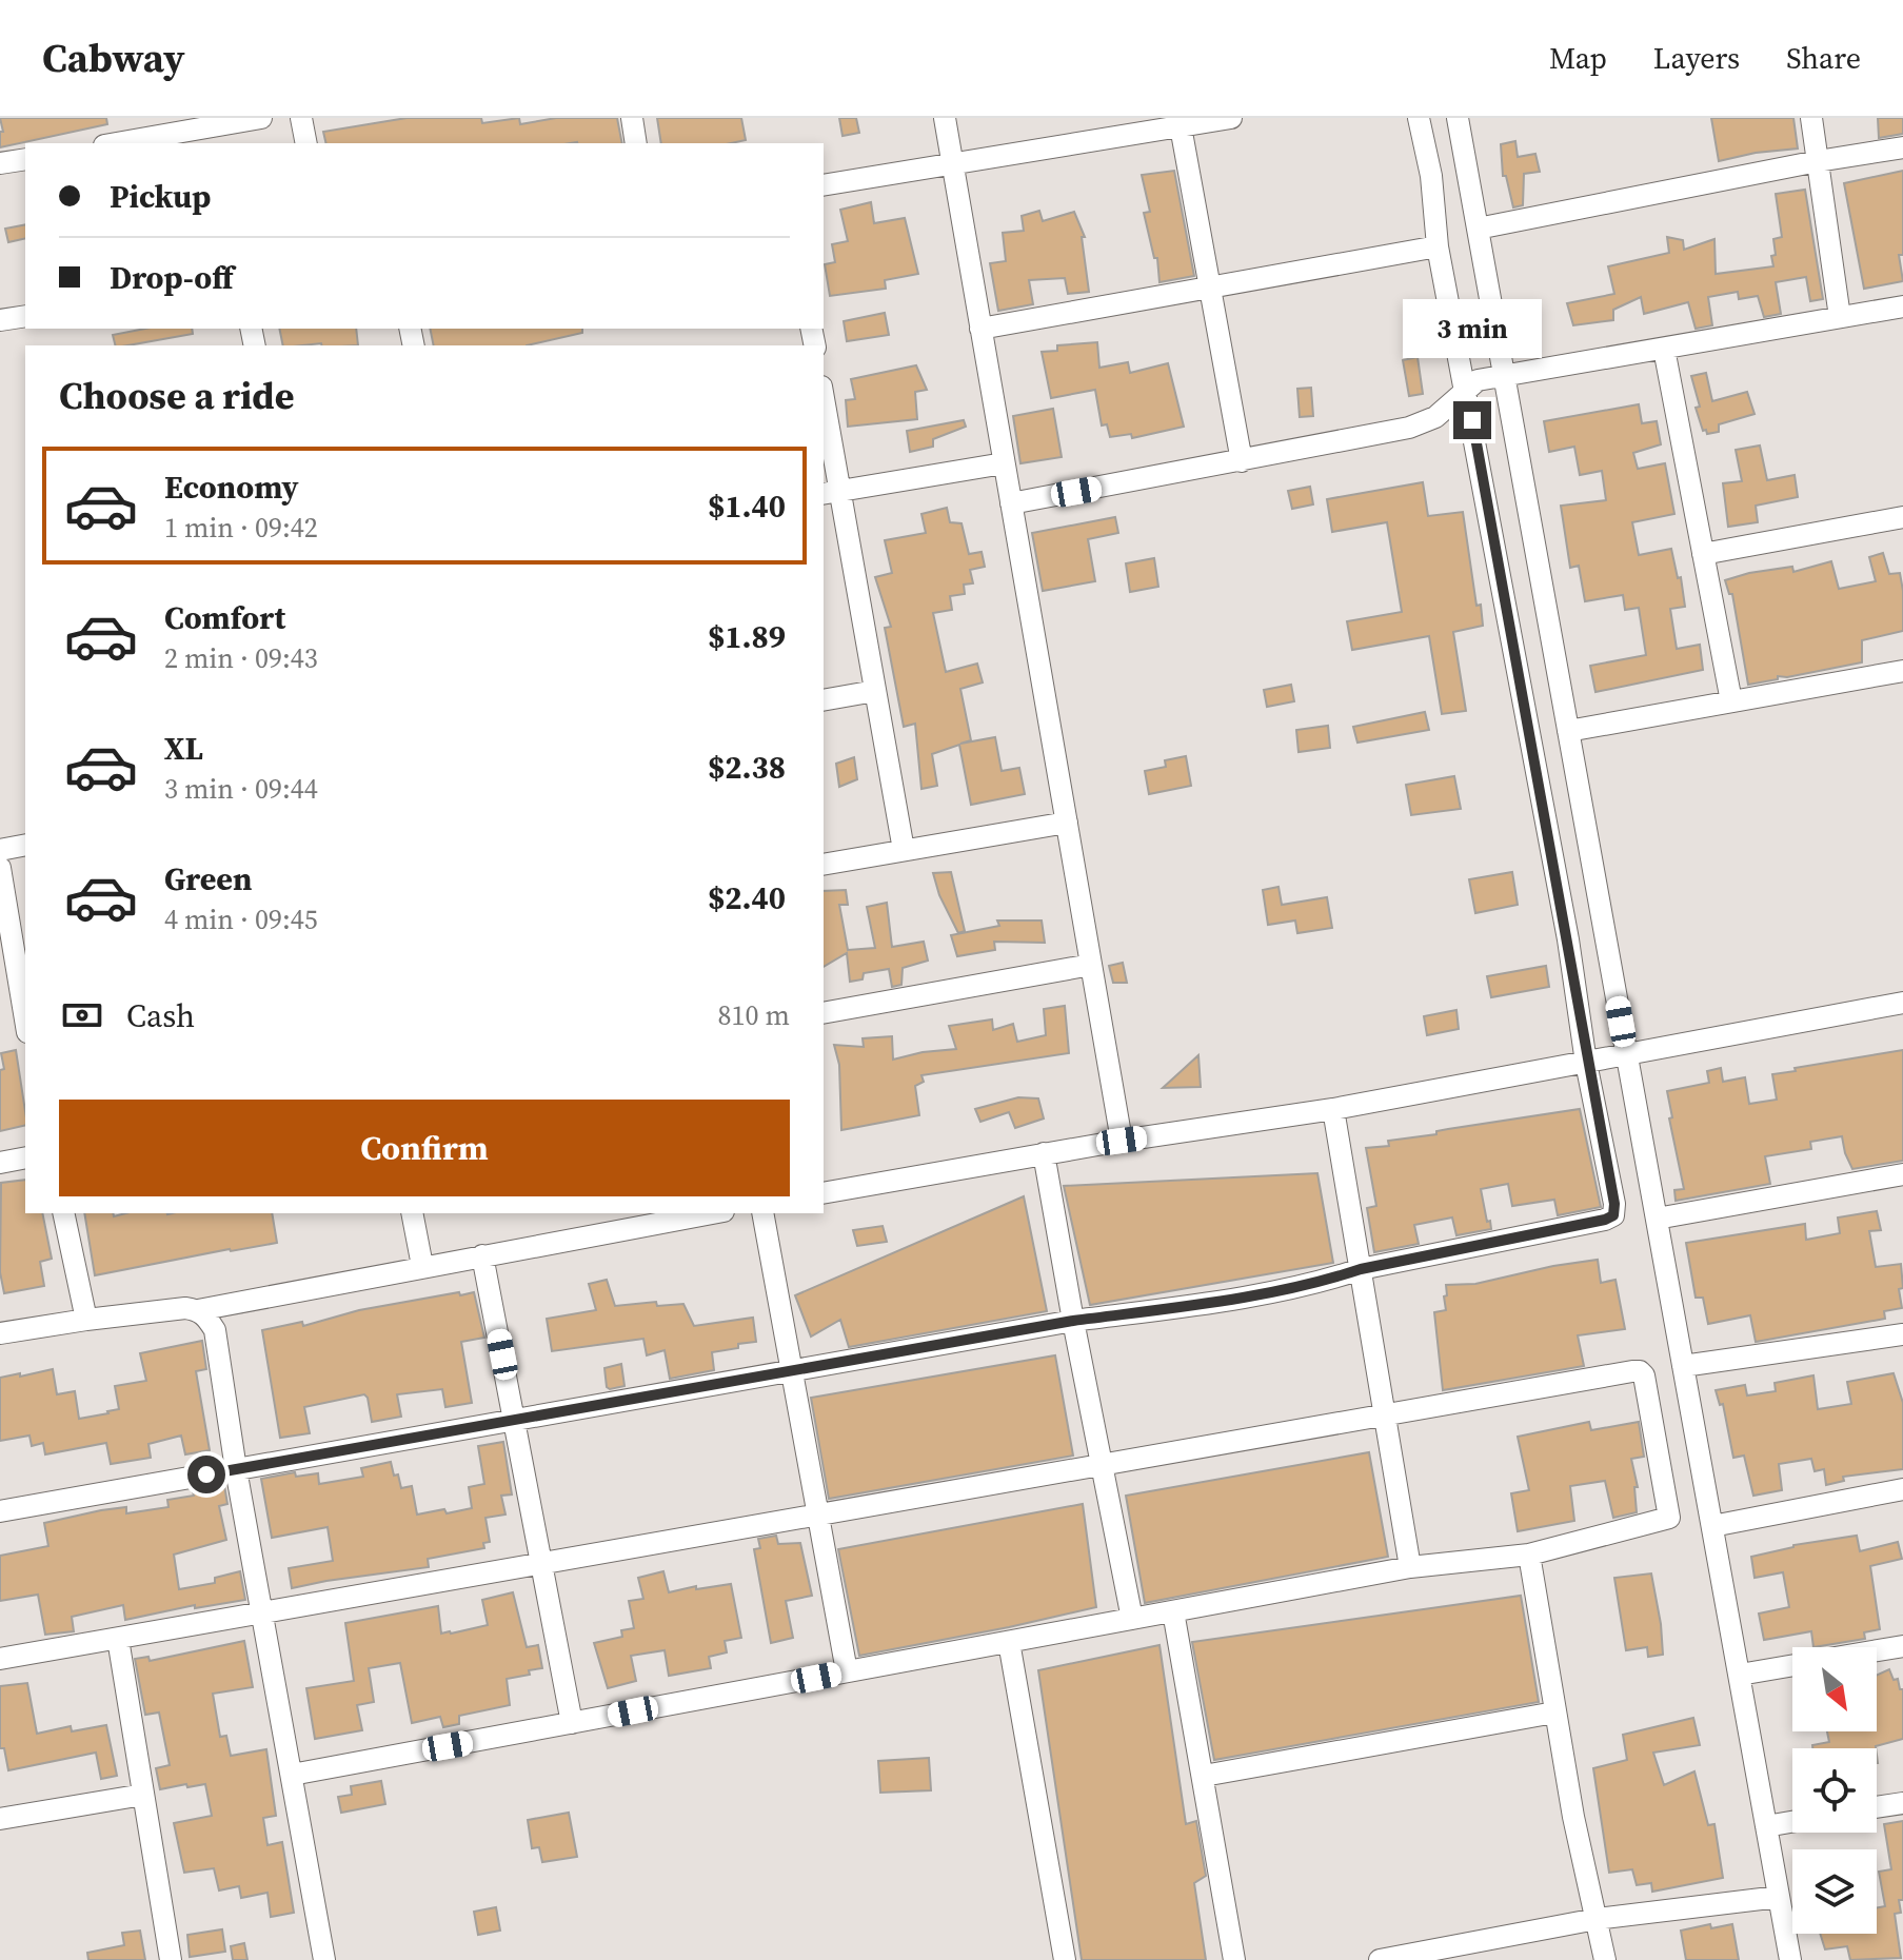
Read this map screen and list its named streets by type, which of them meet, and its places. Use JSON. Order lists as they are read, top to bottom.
{
  "north": "bottom right",
  "page": {
    "header": "Cabway",
    "nav": ["Map", "Layers", "Share"],
    "banner": ["Pickup", "Drop-off"],
    "bubble": "3 min",
    "heading": "Choose a ride",
    "list": [
      {
        "name": "Economy",
        "note": "1 min · 09:42",
        "value": "$1.40"
      },
      {
        "name": "Comfort",
        "note": "2 min · 09:43",
        "value": "$1.89"
      },
      {
        "name": "XL",
        "note": "3 min · 09:44",
        "value": "$2.38"
      },
      {
        "name": "Green",
        "note": "4 min · 09:45",
        "value": "$2.40"
      }
    ],
    "pay": ["Cash", "810 m"],
    "buttons": "Confirm"
  }
}
